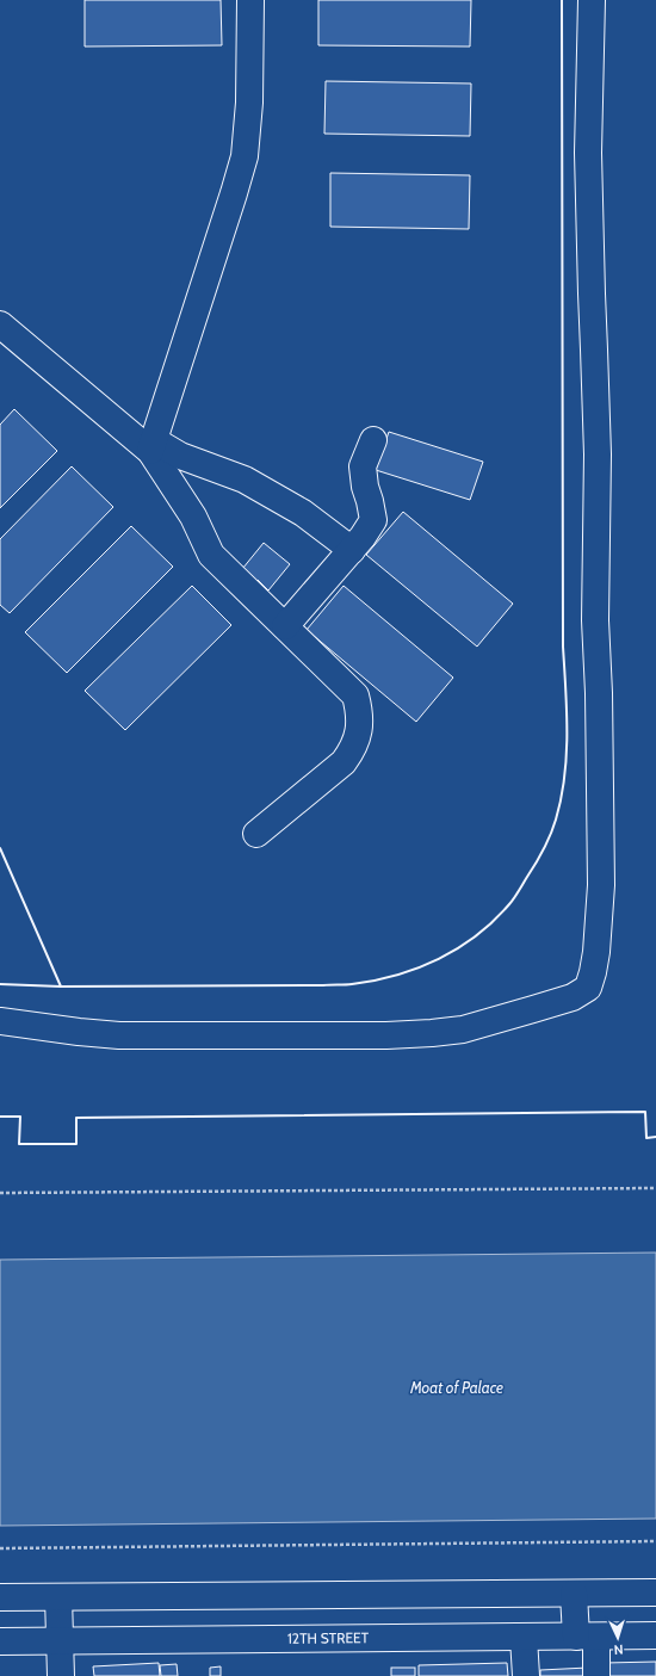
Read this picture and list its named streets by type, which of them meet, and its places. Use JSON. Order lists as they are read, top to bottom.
{
  "streets": {
    "main road": ["12TH STREET"]
  },
  "water": ["Moat of Palace"],
  "north": "bottom"
}
